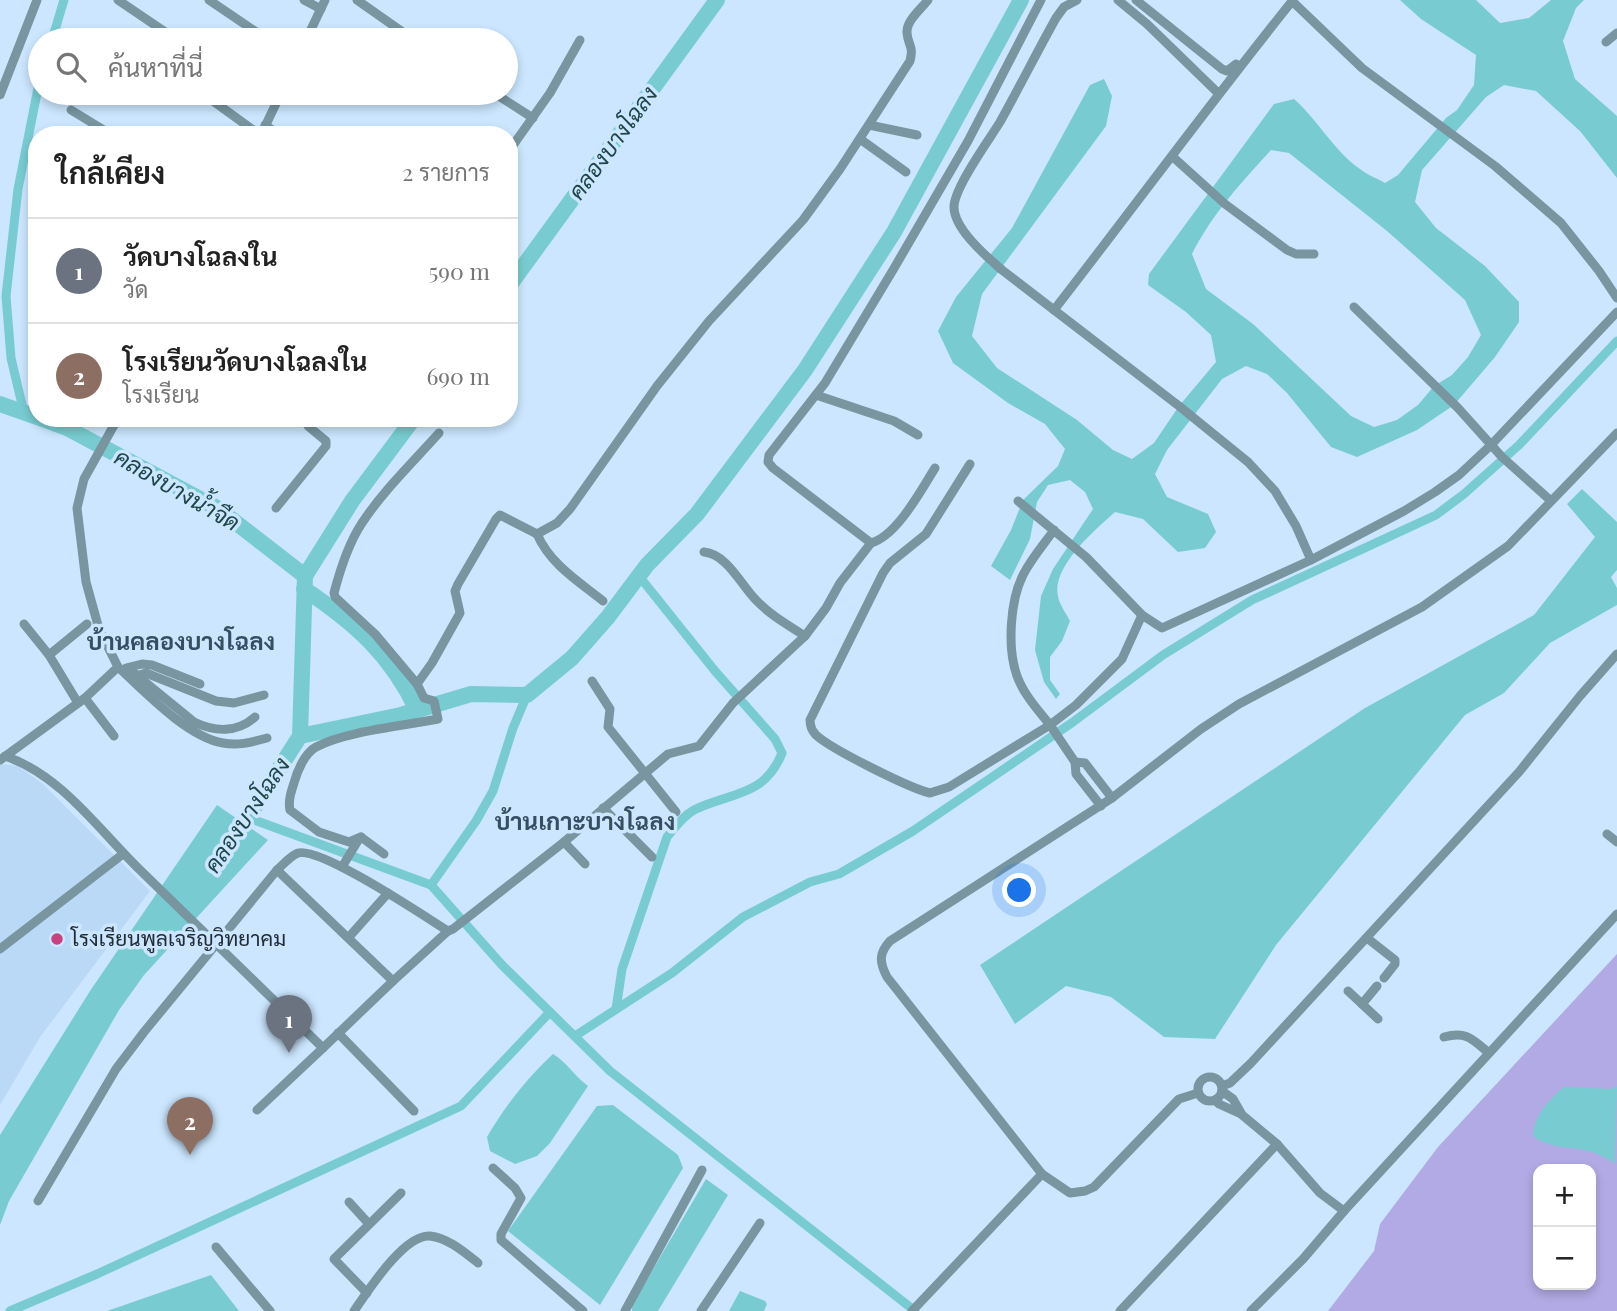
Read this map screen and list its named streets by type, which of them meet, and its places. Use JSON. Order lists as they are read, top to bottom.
{
  "districts": ["บ้านคลองบางโฉลง", "บ้านเกาะบางโฉลง"],
  "water": ["คลองบางโฉลง", "คลองบางน้ำจืด"],
  "places": ["โรงเรียนพูลเจริญวิทยาคม"],
  "page": {
    "search": "ค้นหาที่นี่",
    "heading": ["ใกล้เคียง", "2 รายการ"],
    "list": [
      {
        "mark": "1",
        "name": "วัดบางโฉลงใน",
        "note": "วัด",
        "value": "590 m"
      },
      {
        "mark": "2",
        "name": "โรงเรียนวัดบางโฉลงใน",
        "note": "โรงเรียน",
        "value": "690 m"
      }
    ],
    "pins": ["1", "2"],
    "map_buttons": ["+", "−"]
  }
}
